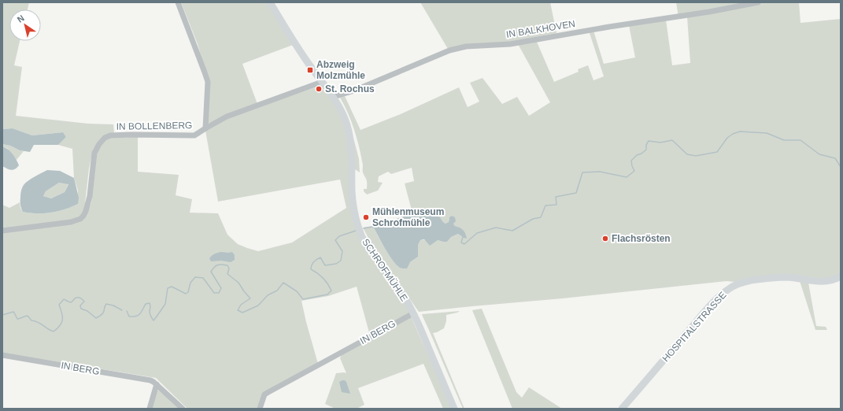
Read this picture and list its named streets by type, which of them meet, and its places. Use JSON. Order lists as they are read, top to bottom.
{
  "streets": {
    "main road": ["SCHROFMÜHLE", "HOSPITALSTRASSE"],
    "street": ["IN BALKHOVEN", "IN BOLLENBERG", "IN BERG"]
  },
  "crossings": [
    ["IN BALKHOVEN", "SCHROFMÜHLE"],
    ["IN BOLLENBERG", "SCHROFMÜHLE"],
    ["SCHROFMÜHLE", "IN BERG"]
  ],
  "places": {
    "transit": ["Abzweig Molzmühle"],
    "other": ["St. Rochus", "Mühlenmuseum Schrofmühle", "Flachsrösten"]
  },
  "north": "top left"
}
